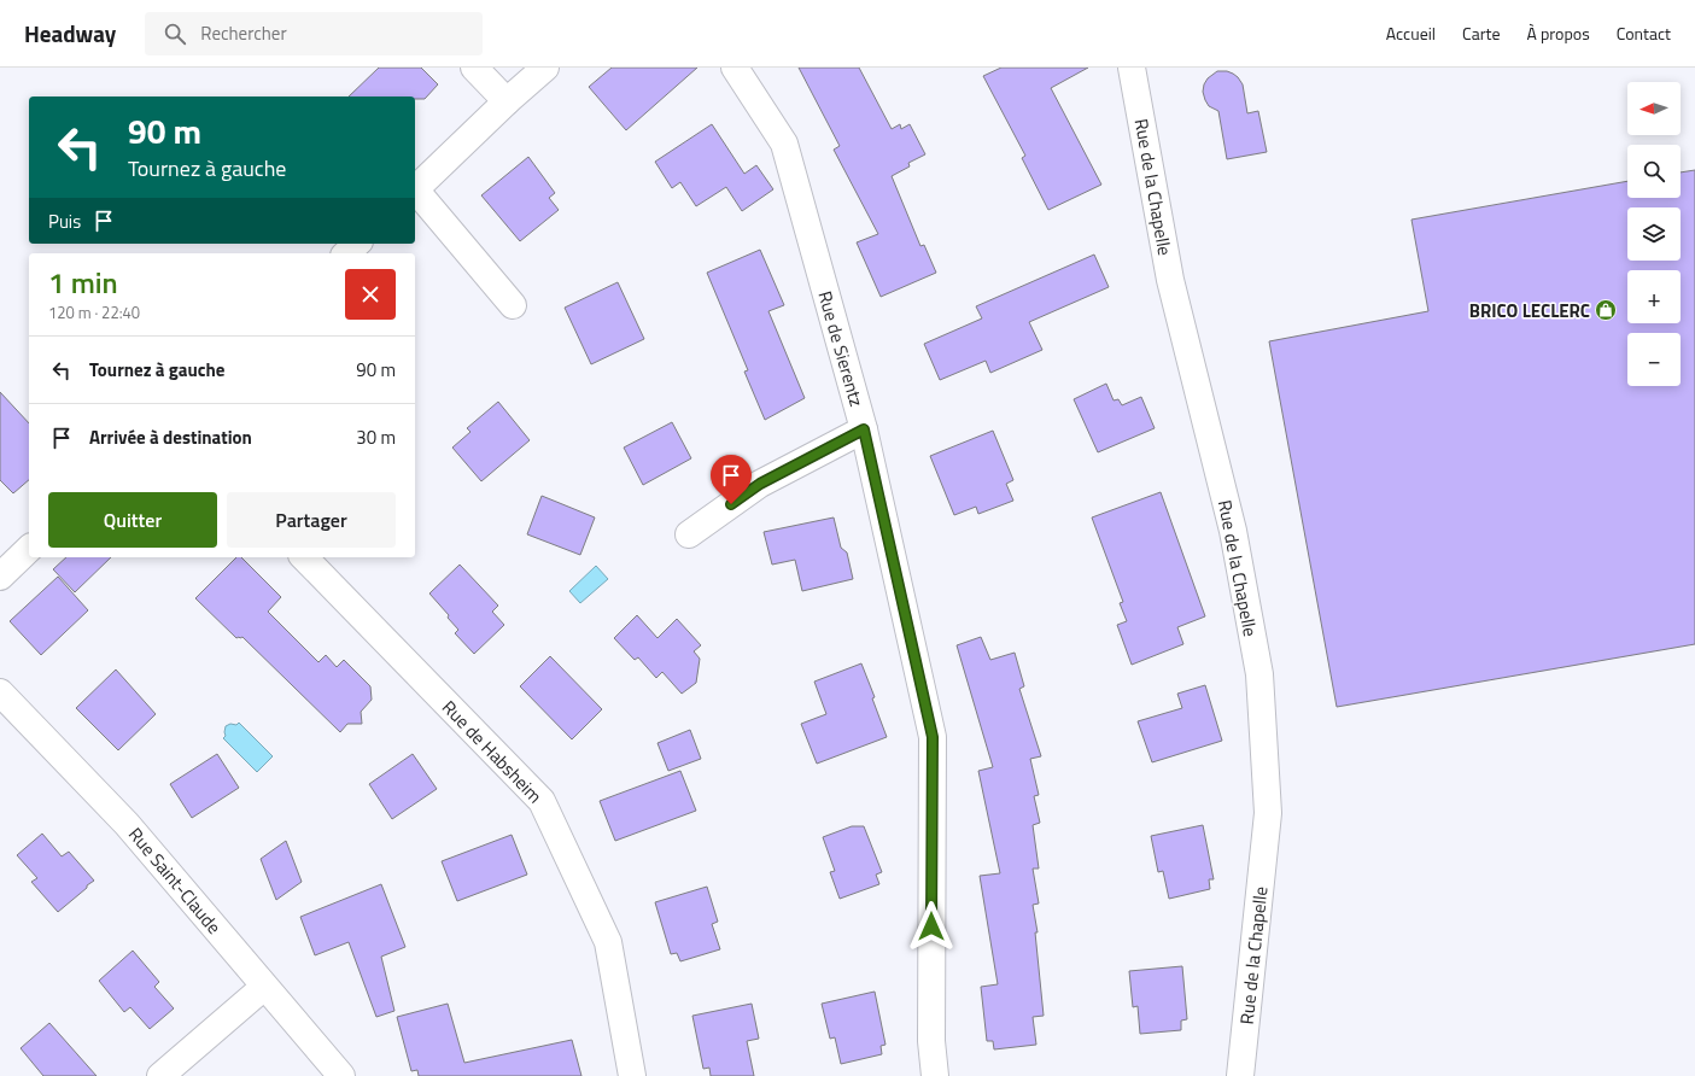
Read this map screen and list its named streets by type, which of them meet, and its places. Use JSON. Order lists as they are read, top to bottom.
{
  "streets": {
    "street": [
      "Rue de la Chapelle",
      "Rue de Sierentz",
      "Rue de Habsheim",
      "Rue Saint-Claude"
    ]
  },
  "places": {
    "shop": ["BRICO LECLERC"]
  },
  "north": "left",
  "page": {
    "header": "Headway",
    "search": "Rechercher",
    "nav": [
      "Accueil",
      "Carte",
      "À propos",
      "Contact"
    ],
    "map_buttons": ["+", "−"],
    "turn": ["90 m", "Tournez à gauche"],
    "then": "Puis",
    "heading": ["1 min", "120 m · 22:40"],
    "list": [
      {
        "name": "Tournez à gauche",
        "value": "90 m"
      },
      {
        "name": "Arrivée à destination",
        "value": "30 m"
      }
    ],
    "buttons": ["Quitter", "Partager"]
  }
}
